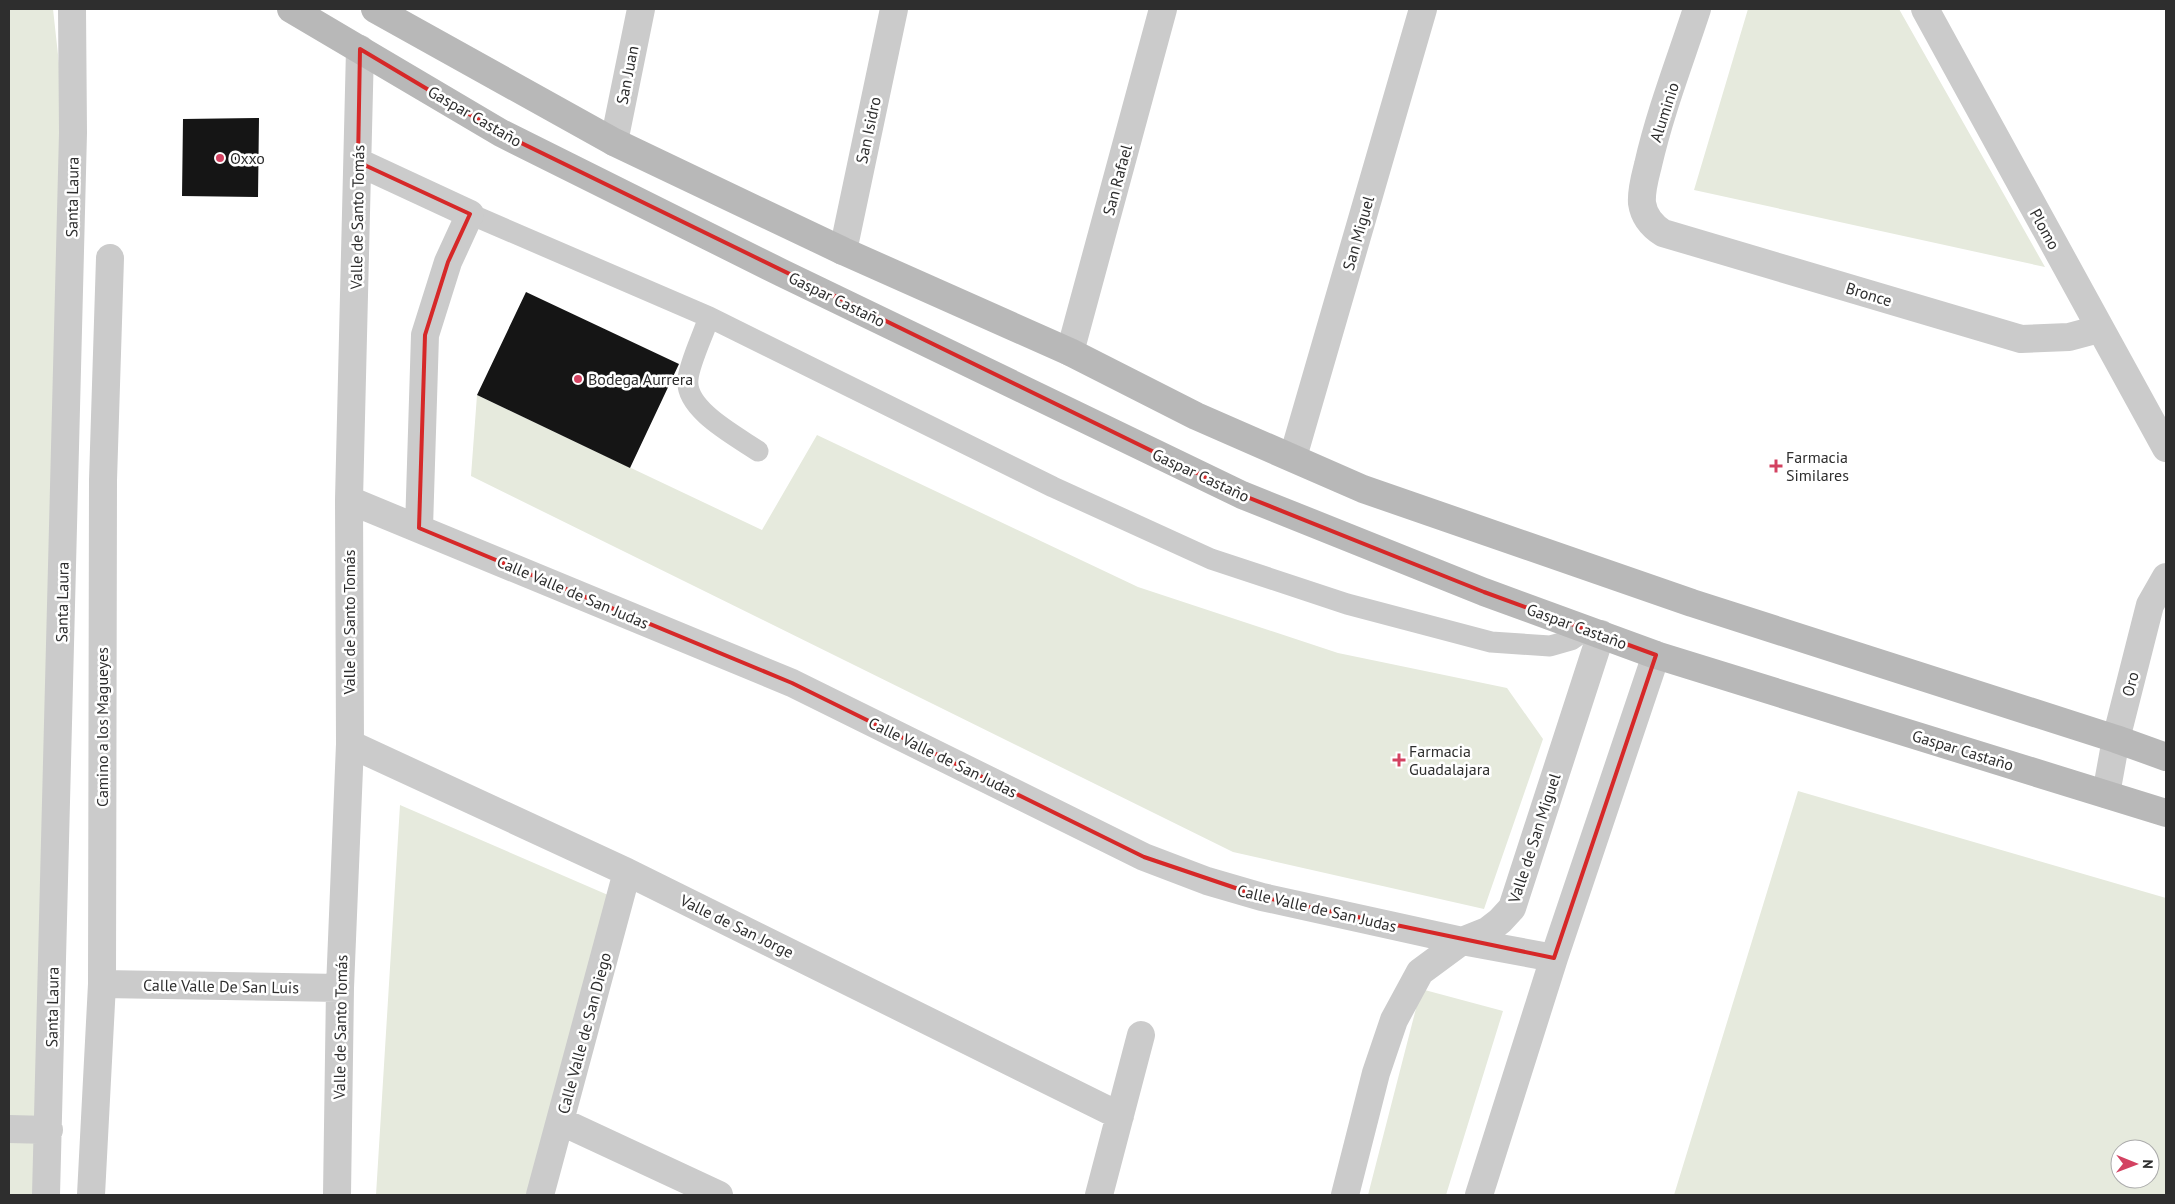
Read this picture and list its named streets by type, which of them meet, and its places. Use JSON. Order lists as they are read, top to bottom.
{
  "streets": {
    "main road": ["Gaspar Castaño"],
    "street": [
      "San Juan",
      "Aluminio",
      "San Isidro",
      "San Rafael",
      "Santa Laura",
      "Valle de Santo Tomás",
      "Plomo",
      "San Miguel",
      "Bronce",
      "Calle Valle de San Judas",
      "Oro",
      "Camino a los Magueyes",
      "Valle de San Miguel",
      "Valle de San Jorge",
      "Calle Valle De San Luis",
      "Calle Valle de San Diego"
    ]
  },
  "crossings": [
    ["Aluminio", "Bronce"],
    ["Gaspar Castaño", "Valle de Santo Tomás"],
    ["Gaspar Castaño", "Oro"],
    ["Gaspar Castaño", "Valle de San Miguel"],
    ["Valle de Santo Tomás", "Calle Valle de San Judas"],
    ["Valle de Santo Tomás", "Valle de San Jorge"],
    ["Valle de Santo Tomás", "Calle Valle De San Luis"],
    ["Plomo", "Bronce"],
    ["Calle Valle de San Judas", "Valle de San Miguel"],
    ["Camino a los Magueyes", "Calle Valle De San Luis"],
    ["Valle de San Jorge", "Calle Valle de San Diego"]
  ],
  "places": {
    "other": ["Oxxo", "Bodega Aurrera"],
    "health": ["Farmacia Similares", "Farmacia Guadalajara"]
  },
  "north": "right"
}
